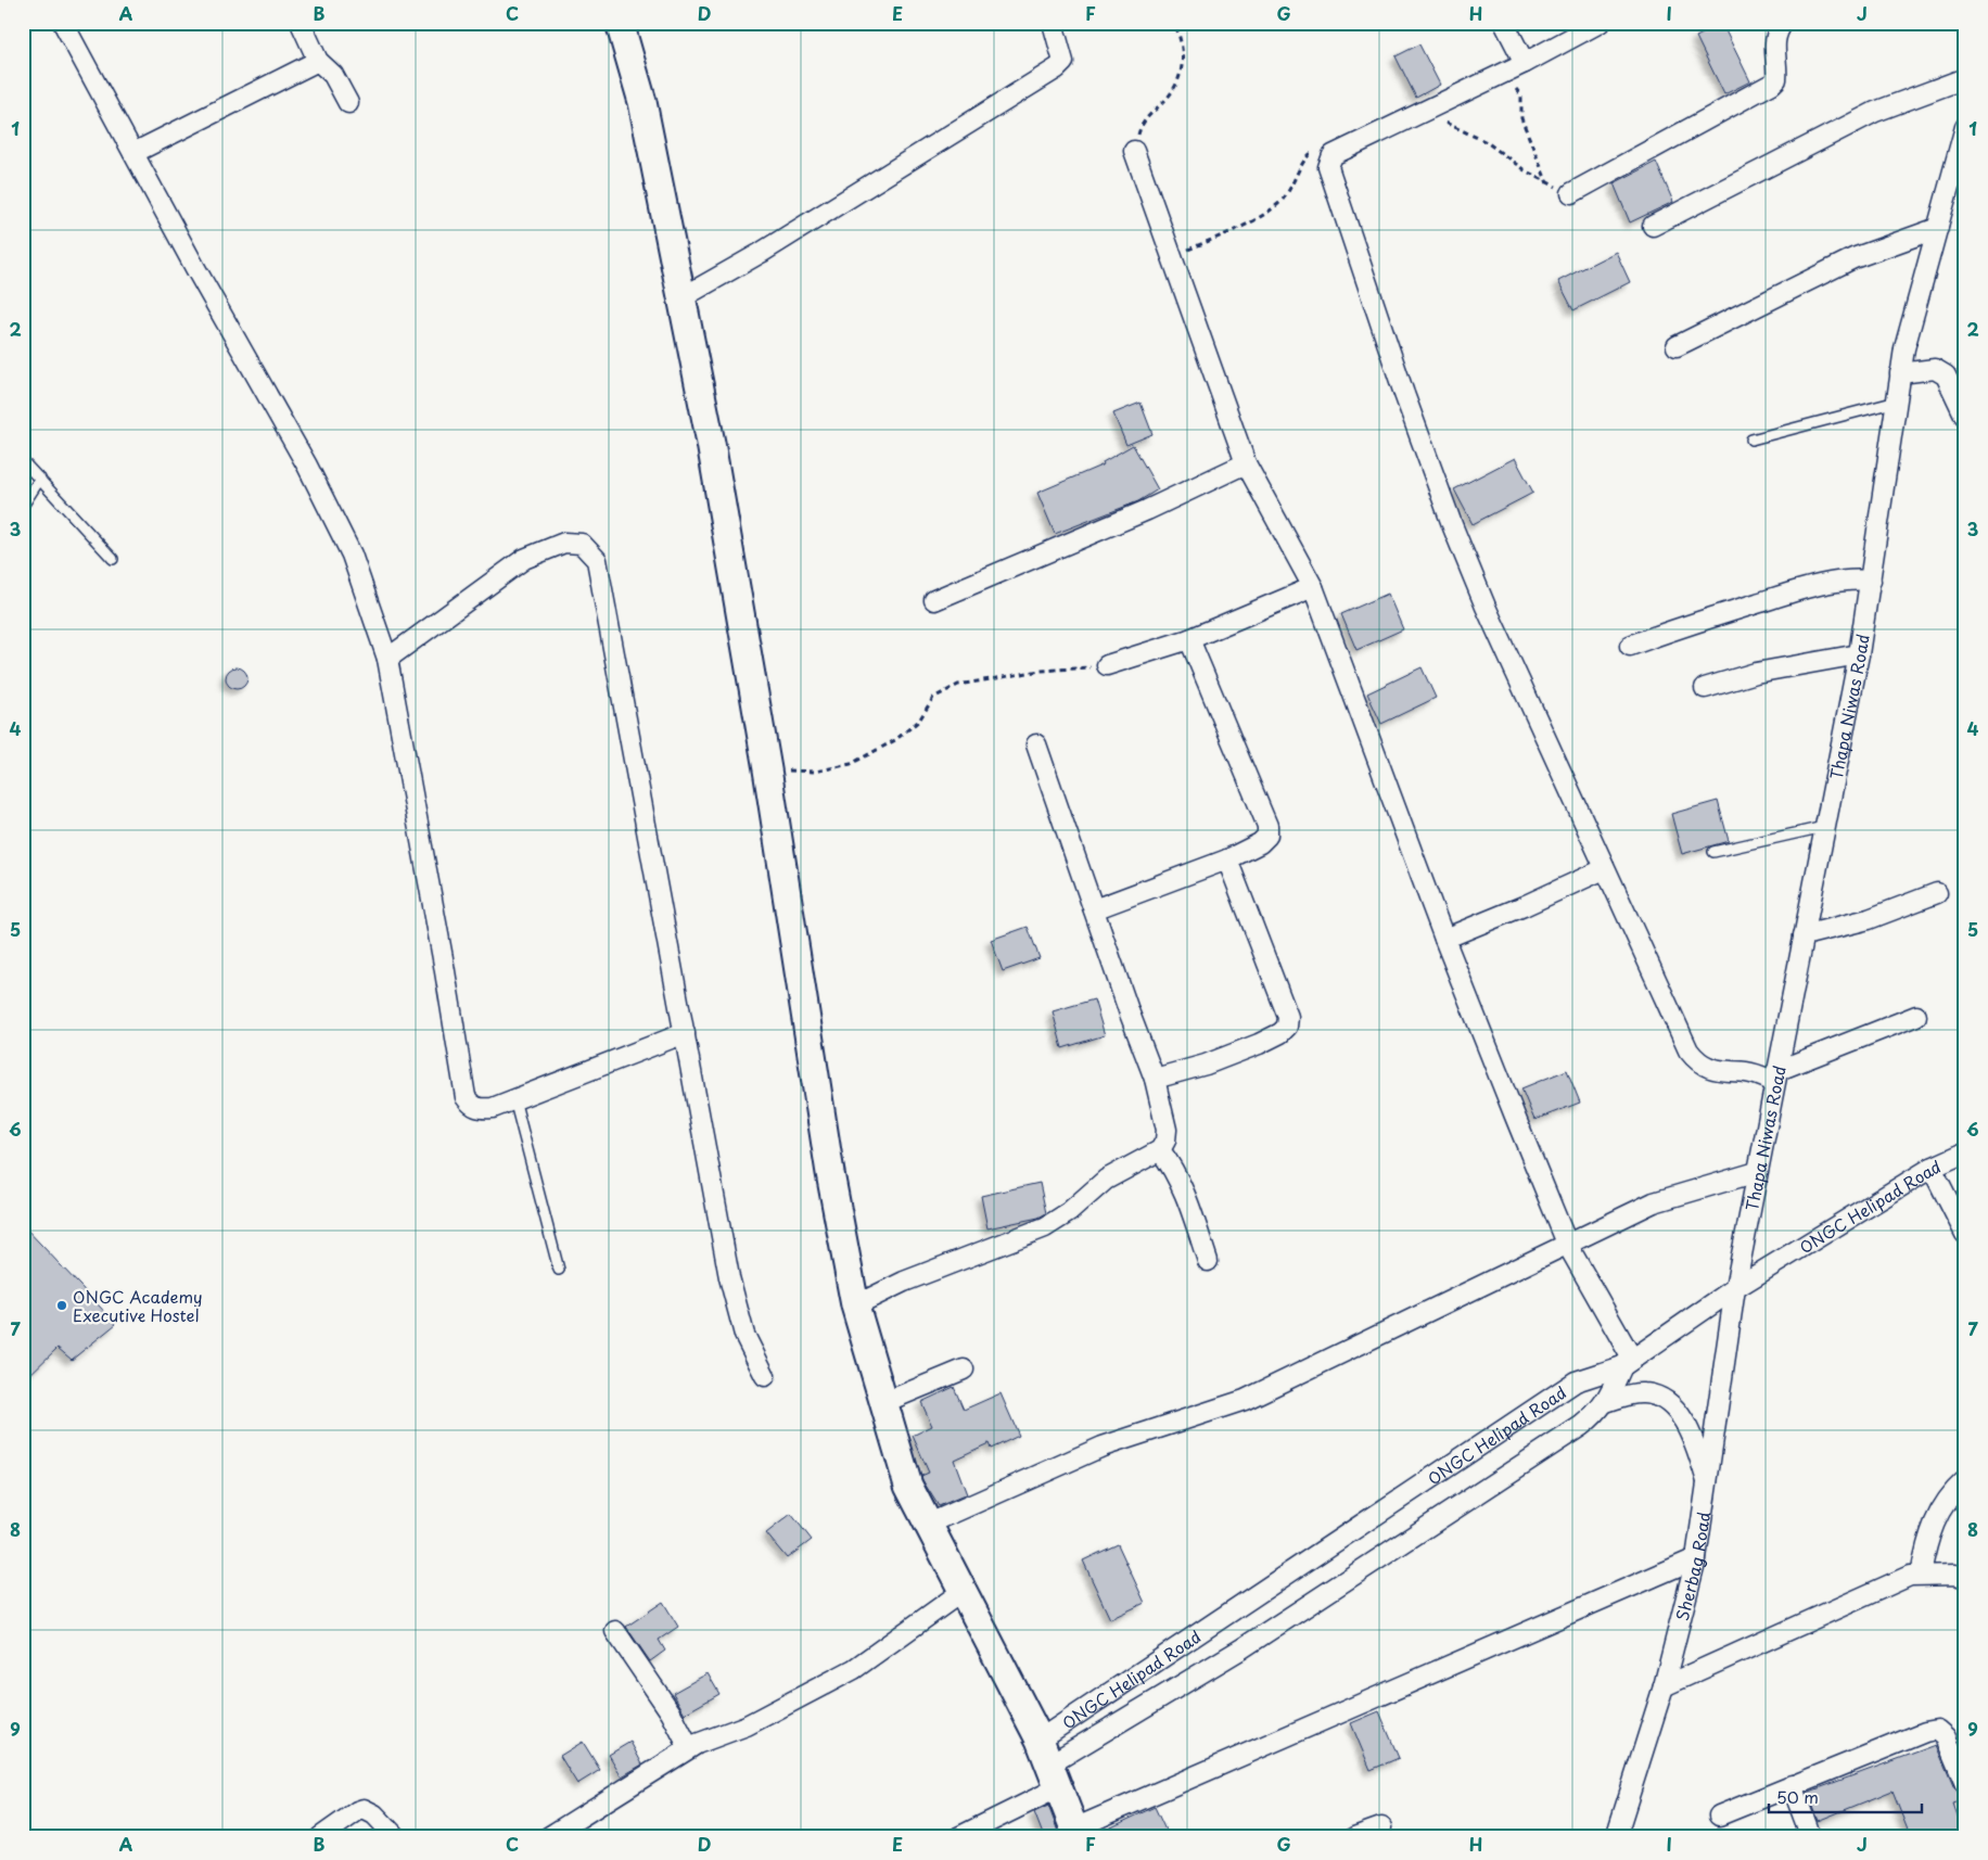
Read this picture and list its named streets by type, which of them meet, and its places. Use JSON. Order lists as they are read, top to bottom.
{
  "streets": {
    "street": ["Thapa Niwas Road", "ONGC Helipad Road", "Sherbag Road"]
  },
  "crossings": [
    ["Thapa Niwas Road", "ONGC Helipad Road"],
    ["Thapa Niwas Road", "Sherbag Road"],
    ["ONGC Helipad Road", "Sherbag Road"]
  ],
  "places": ["ONGC Academy Executive Hostel"],
  "scale_bar": "50 m",
  "grid": {
    "columns": [
      "A",
      "B",
      "C",
      "D",
      "E",
      "F",
      "G",
      "H",
      "I",
      "J"
    ],
    "rows": [
      "1",
      "2",
      "3",
      "4",
      "5",
      "6",
      "7",
      "8",
      "9"
    ]
  }
}
